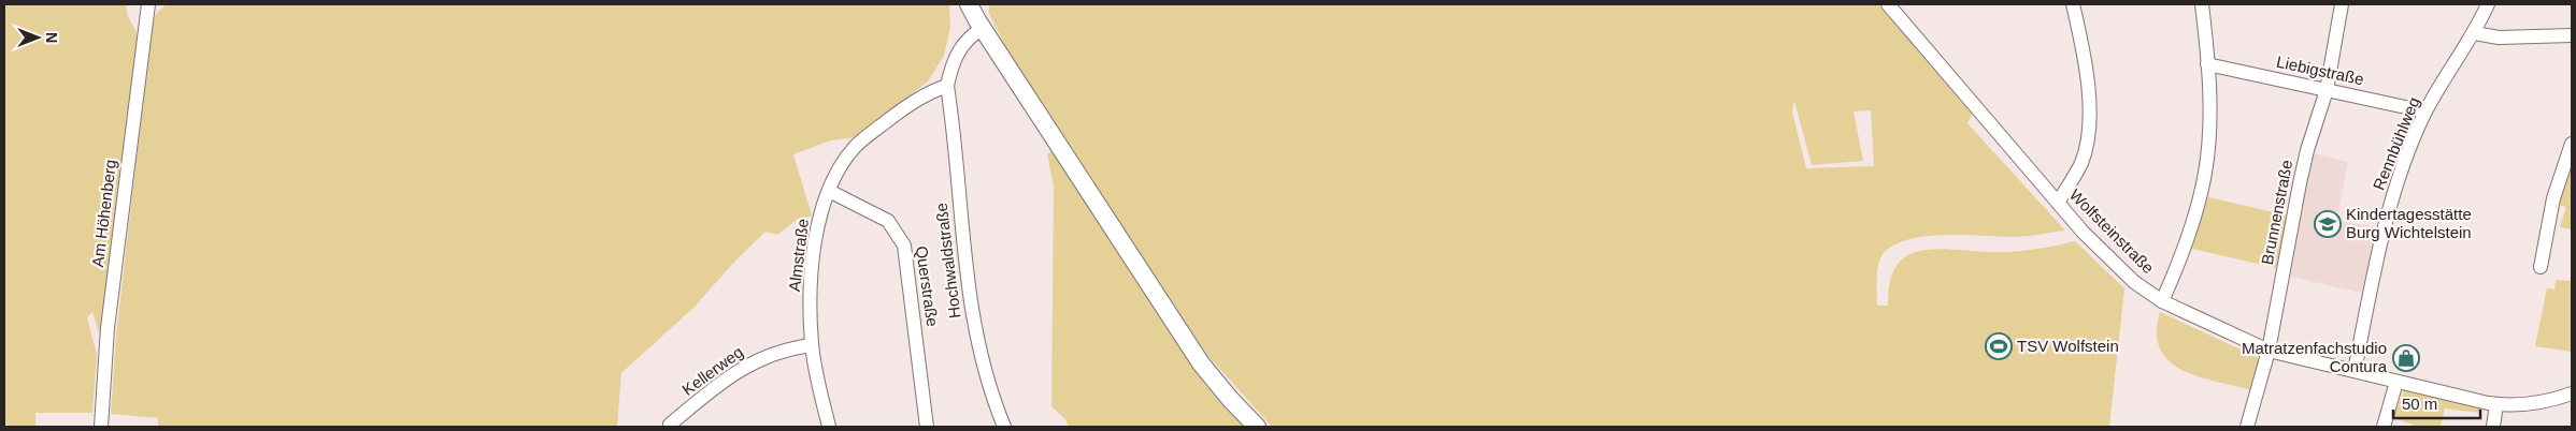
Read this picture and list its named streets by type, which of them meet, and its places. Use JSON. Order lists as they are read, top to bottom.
{
  "streets": {
    "street": [
      "Liebigstraße",
      "Rennbühlweg",
      "Brunnenstraße",
      "Am Höhenberg",
      "Wolfsteinstraße",
      "Almstraße",
      "Hochwaldstraße",
      "Querstraße",
      "Kellerweg"
    ]
  },
  "crossings": [
    ["Liebigstraße", "Rennbühlweg"],
    ["Liebigstraße", "Brunnenstraße"],
    ["Rennbühlweg", "Wolfsteinstraße"],
    ["Brunnenstraße", "Wolfsteinstraße"],
    ["Almstraße", "Hochwaldstraße"],
    ["Almstraße", "Querstraße"],
    ["Almstraße", "Kellerweg"]
  ],
  "places": {
    "school or university": ["Kindertagesstätte Burg Wichtelstein"],
    "sports": ["TSV Wolfstein"],
    "shop": ["Matratzenfachstudio Contura"]
  },
  "scale_bar": "50 m",
  "north": "right"
}
